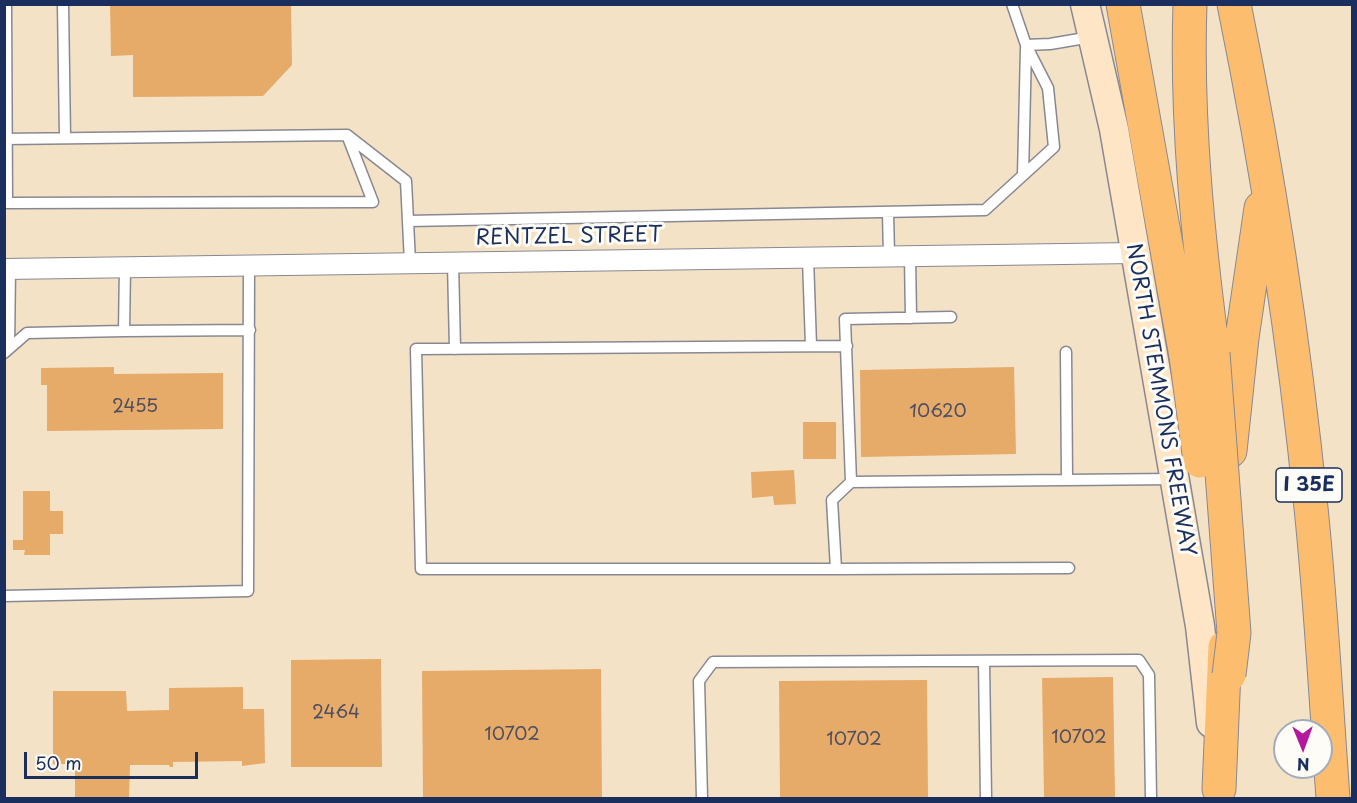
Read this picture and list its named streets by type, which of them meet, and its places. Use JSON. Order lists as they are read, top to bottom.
{
  "streets": {
    "highway": ["I 35E"],
    "main road": ["NORTH STEMMONS FREEWAY"],
    "street": ["RENTZEL STREET"]
  },
  "crossings": [
    ["RENTZEL STREET", "NORTH STEMMONS FREEWAY"]
  ],
  "house_numbers": [
    "2455",
    "10620",
    "2464",
    "10702",
    "10702",
    "10702"
  ],
  "scale_bar": "50 m",
  "north": "bottom"
}
